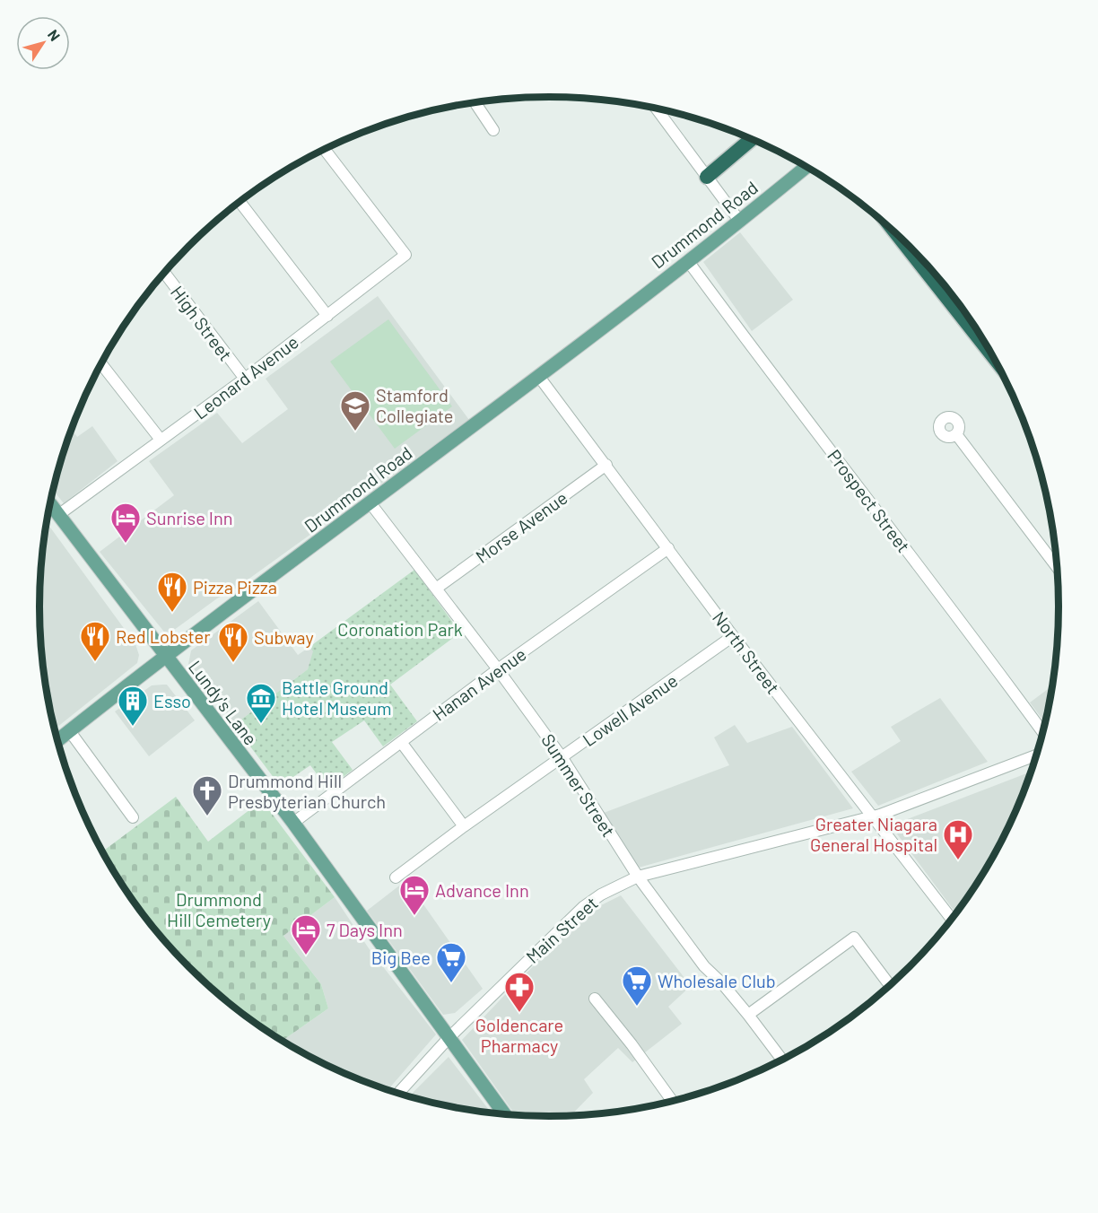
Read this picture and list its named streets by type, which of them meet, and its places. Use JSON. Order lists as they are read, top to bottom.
{
  "streets": {
    "main road": ["Drummond Road", "Lundy's Lane"],
    "street": [
      "High Street",
      "Leonard Avenue",
      "Prospect Street",
      "Morse Avenue",
      "North Street",
      "Hanan Avenue",
      "Lowell Avenue",
      "Summer Street",
      "Main Street"
    ]
  },
  "crossings": [
    ["Drummond Road", "Prospect Street"],
    ["Drummond Road", "North Street"],
    ["Drummond Road", "Lundy's Lane"],
    ["Drummond Road", "Summer Street"],
    ["High Street", "Leonard Avenue"],
    ["Leonard Avenue", "Lundy's Lane"],
    ["Morse Avenue", "North Street"],
    ["Morse Avenue", "Summer Street"],
    ["North Street", "Hanan Avenue"],
    ["North Street", "Lowell Avenue"],
    ["North Street", "Main Street"],
    ["Hanan Avenue", "Lundy's Lane"],
    ["Hanan Avenue", "Summer Street"],
    ["Lundy's Lane", "Main Street"],
    ["Lowell Avenue", "Summer Street"],
    ["Summer Street", "Main Street"]
  ],
  "parks": ["Coronation Park", "Drummond Hill Cemetery"],
  "places": {
    "school or university": ["Stamford Collegiate"],
    "hotel": ["Sunrise Inn", "Advance Inn", "7 Days Inn"],
    "restaurant": ["Pizza Pizza", "Red Lobster", "Subway"],
    "museum": ["Battle Ground Hotel Museum"],
    "building": ["Esso"],
    "church": ["Drummond Hill Presbyterian Church"],
    "hospital": ["Greater Niagara General Hospital"],
    "supermarket": ["Big Bee", "Wholesale Club"],
    "pharmacy": ["Goldencare Pharmacy"]
  },
  "north": "top right"
}
